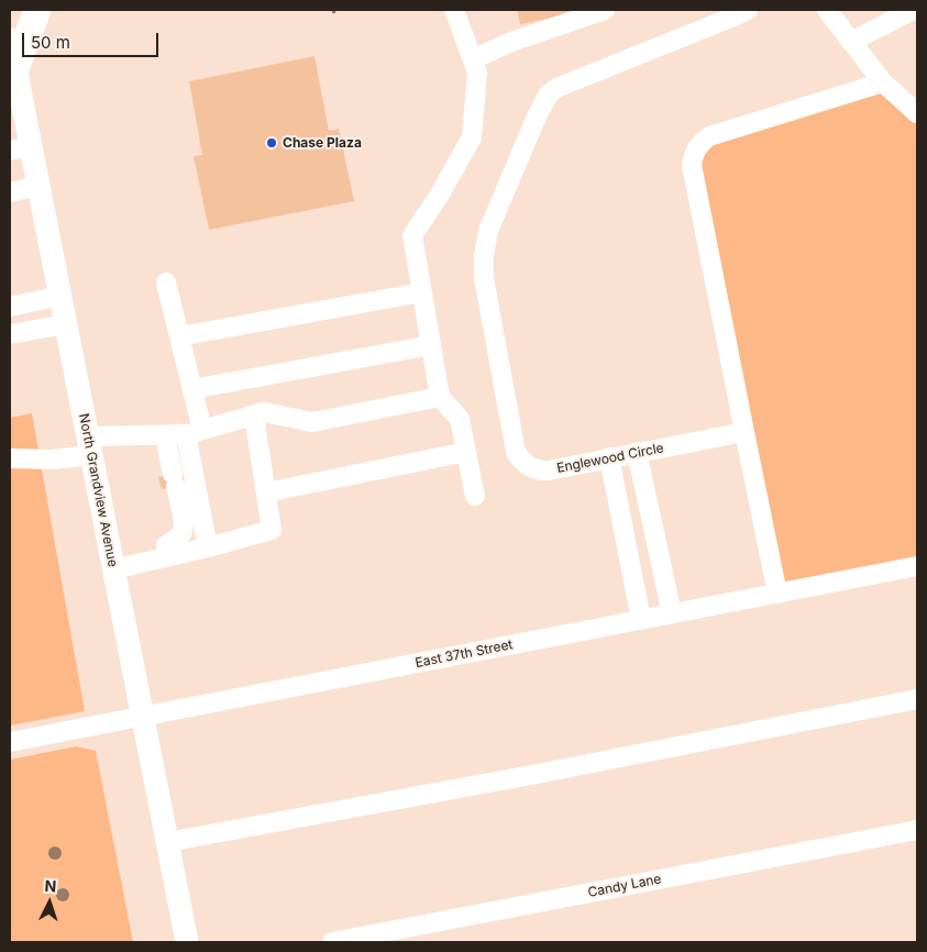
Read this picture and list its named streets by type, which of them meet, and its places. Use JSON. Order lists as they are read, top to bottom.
{
  "streets": {
    "main road": ["North Grandview Avenue"],
    "street": ["Englewood Circle", "East 37th Street", "Candy Lane"]
  },
  "crossings": [
    ["North Grandview Avenue", "East 37th Street"]
  ],
  "places": ["Chase Plaza"],
  "scale_bar": "50 m",
  "north": "top"
}
